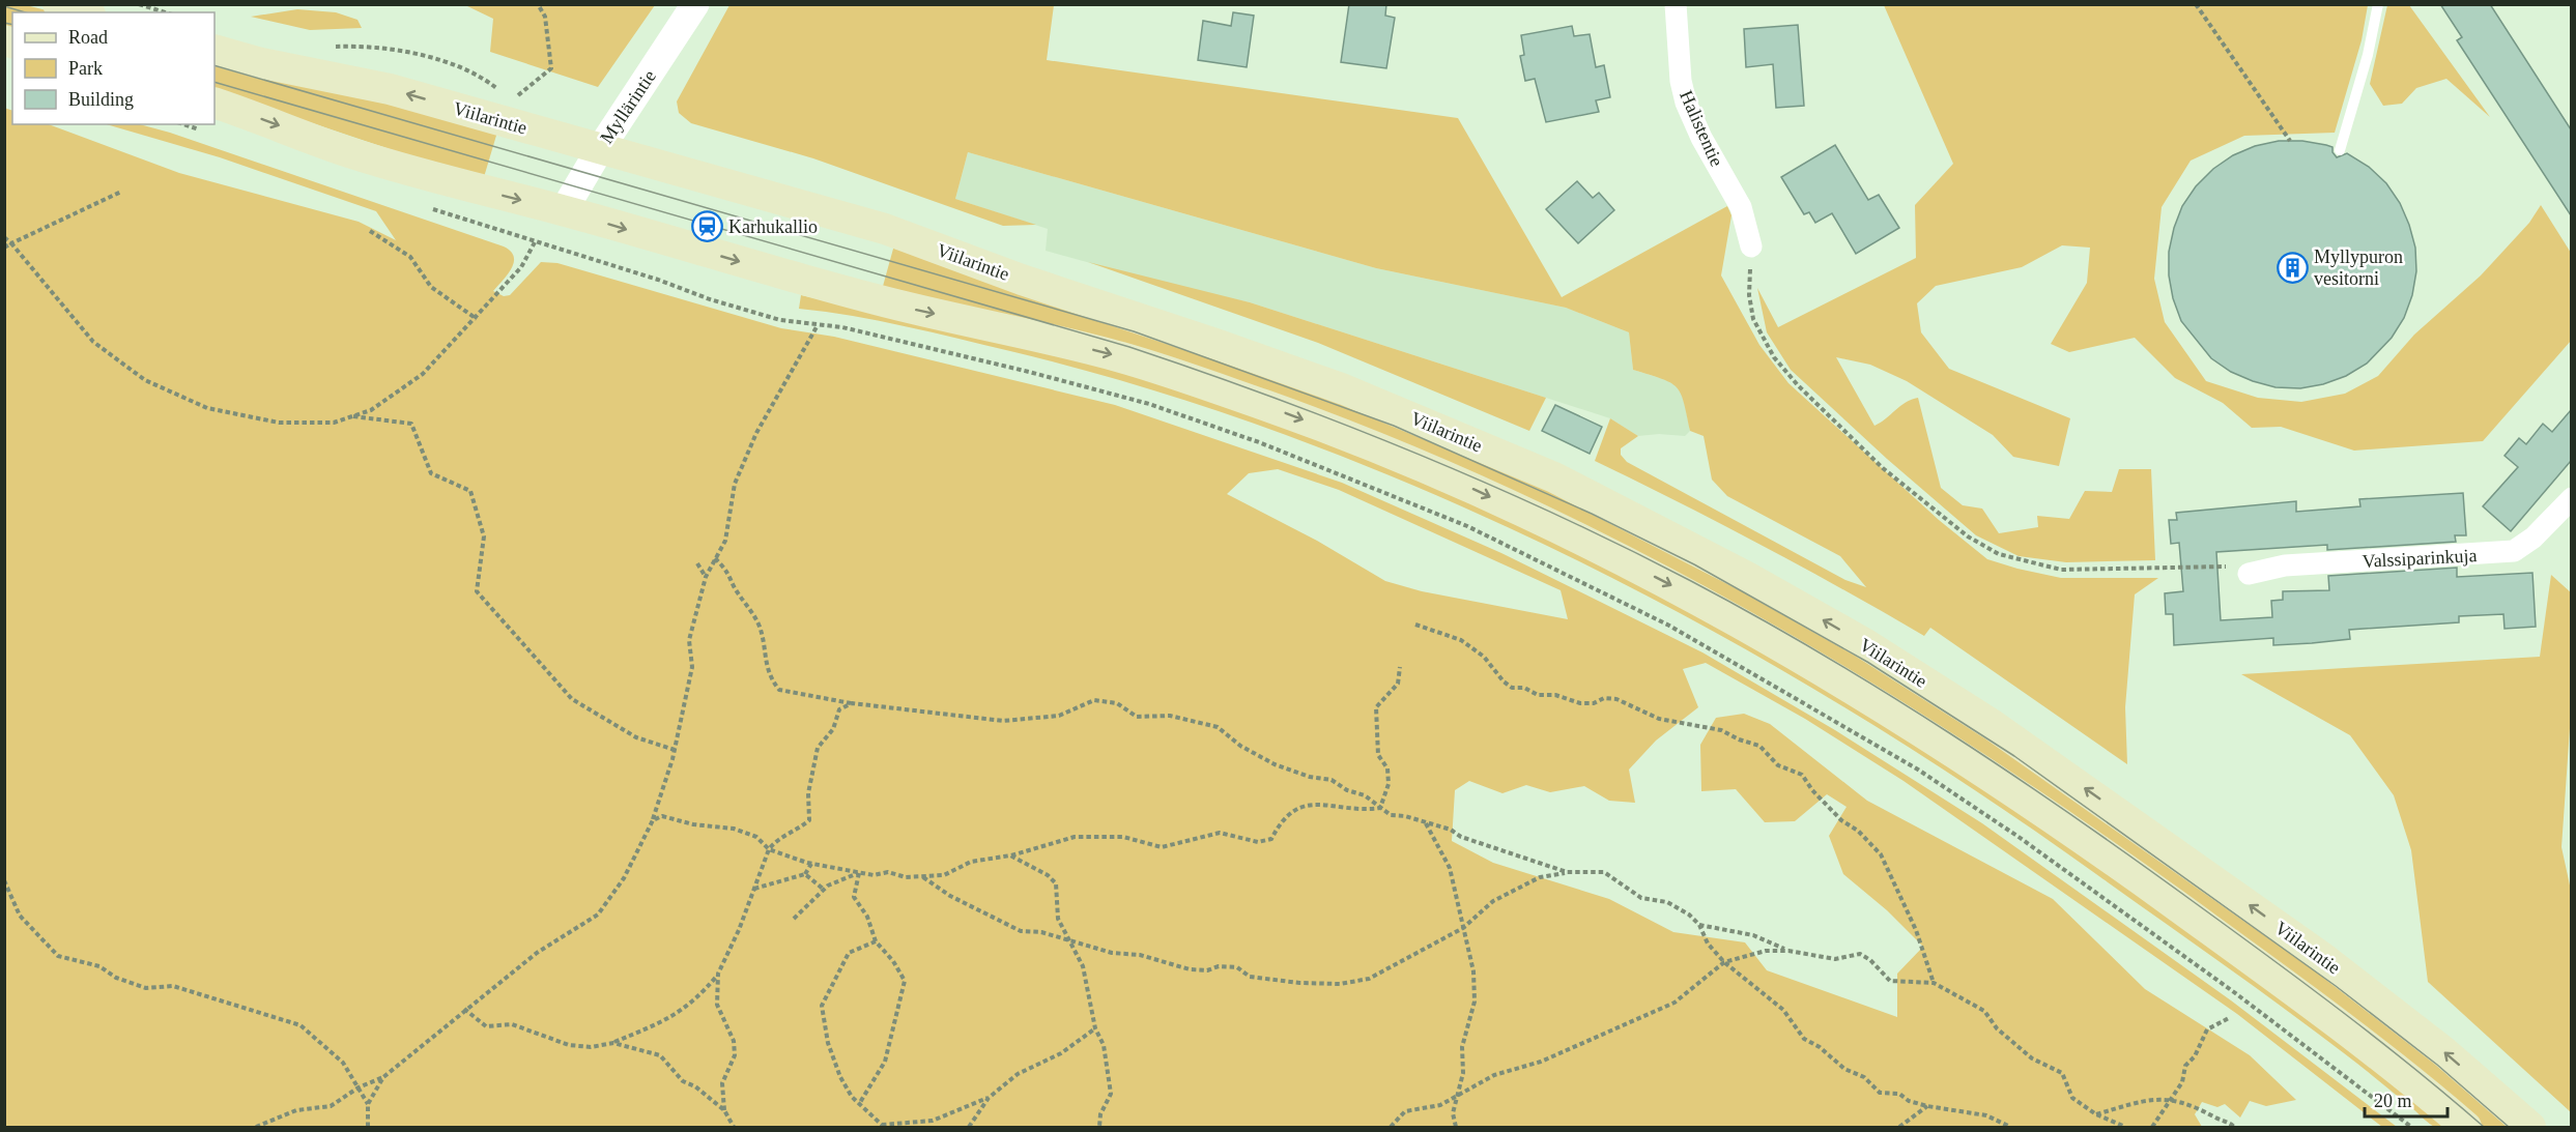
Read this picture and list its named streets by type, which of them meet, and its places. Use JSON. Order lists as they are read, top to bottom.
{
  "streets": {
    "main road": ["Viilarintie"],
    "street": ["Myllärintie", "Halistentie", "Valssiparinkuja"]
  },
  "crossings": [
    ["Myllärintie", "Viilarintie"]
  ],
  "places": {
    "station": ["Karhukallio"],
    "building": ["Myllypuron vesitorni"]
  },
  "legend": ["Road", "Park", "Building"],
  "scale_bar": "20 m"
}
